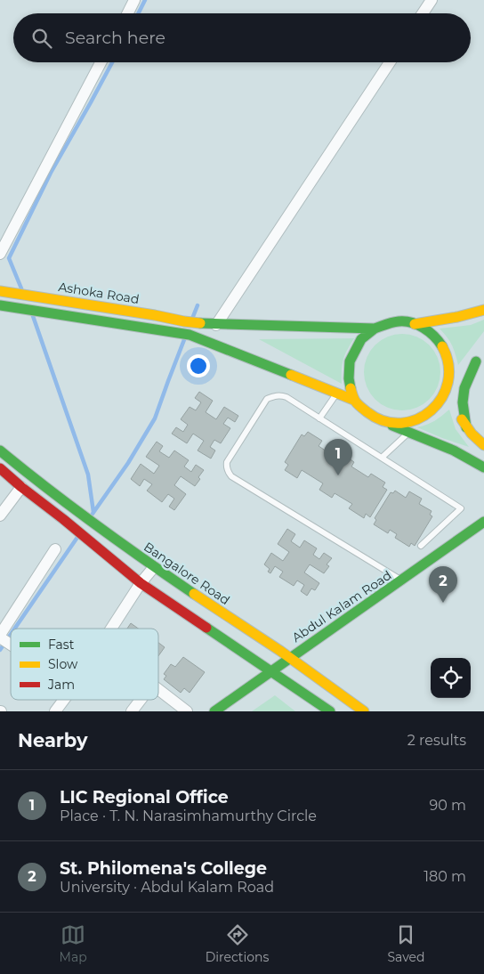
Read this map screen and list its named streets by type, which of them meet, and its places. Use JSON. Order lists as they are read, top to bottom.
{
  "streets": {
    "main road": ["Ashoka Road", "Bangalore Road", "Abdul Kalam Road"]
  },
  "crossings": [
    ["Bangalore Road", "Abdul Kalam Road"]
  ],
  "legend": ["Fast", "Slow", "Jam"],
  "page": {
    "search": "Search here",
    "pins": ["1", "2"],
    "heading": ["Nearby", "2 results"],
    "list": [
      {
        "mark": "1",
        "name": "LIC Regional Office",
        "note": "Place · T. N. Narasimhamurthy Circle",
        "value": "90 m"
      },
      {
        "mark": "2",
        "name": "St. Philomena's College",
        "note": "University · Abdul Kalam Road",
        "value": "180 m"
      }
    ],
    "nav": ["Map", "Directions", "Saved"]
  }
}
